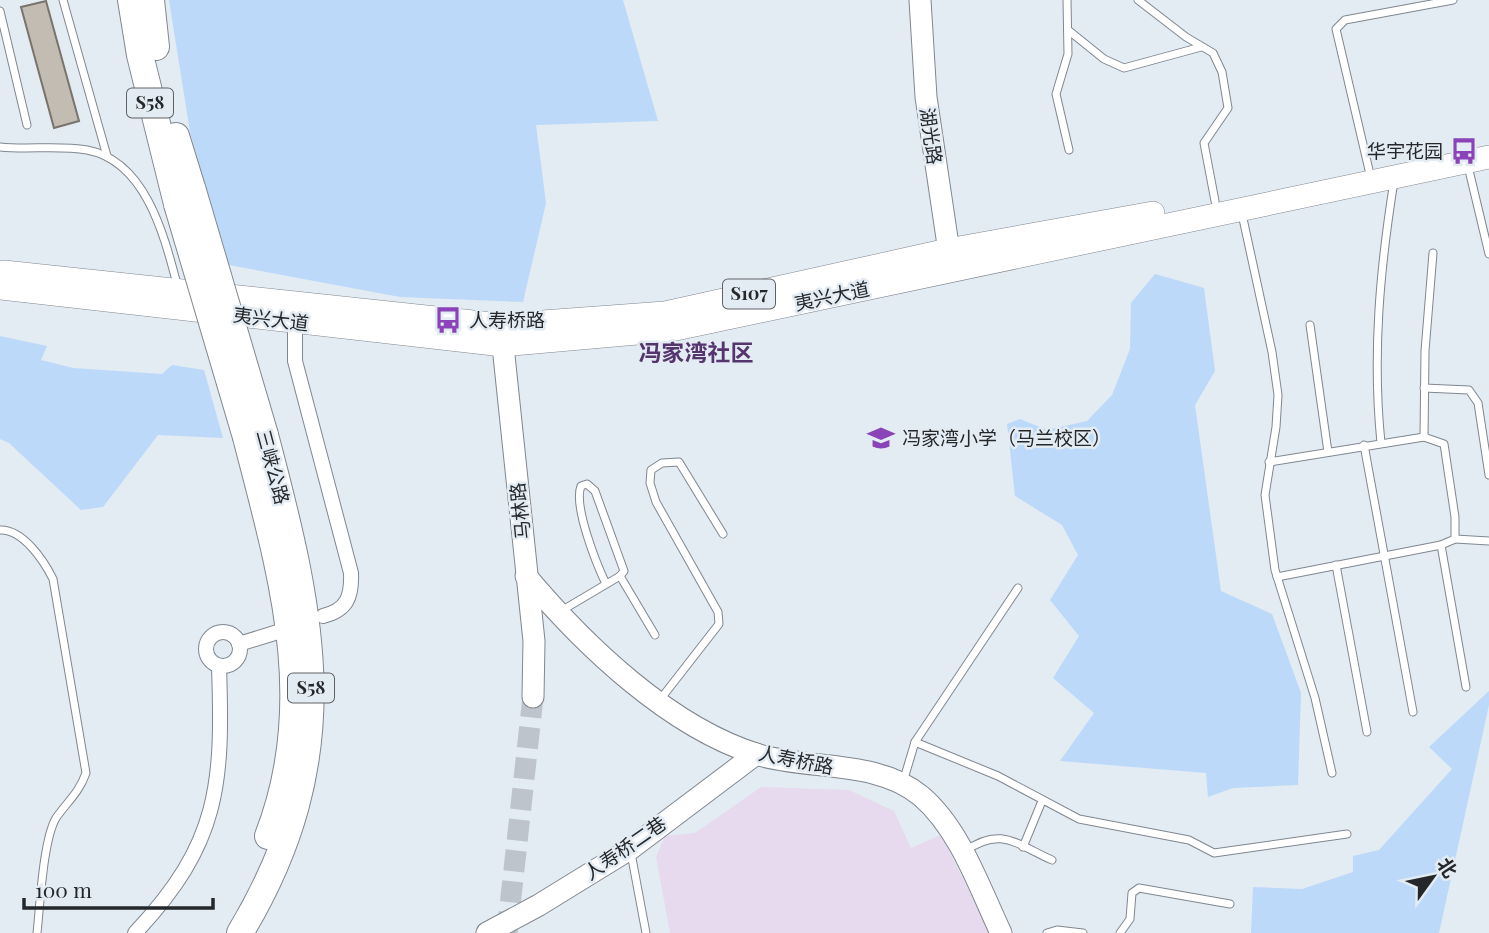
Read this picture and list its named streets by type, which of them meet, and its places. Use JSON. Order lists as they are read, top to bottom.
{
  "streets": {
    "highway": ["S58", "三峡公路"],
    "main road": ["S107", "夷兴大道"],
    "street": [
      "湖光路",
      "马林路",
      "人寿桥路",
      "人寿桥二巷"
    ]
  },
  "crossings": [
    ["湖光路", "夷兴大道"],
    ["夷兴大道", "马林路"],
    ["马林路", "人寿桥路"],
    ["人寿桥路", "人寿桥二巷"]
  ],
  "districts": ["冯家湾社区"],
  "places": {
    "bus stop": ["华宇花园", "人寿桥路"],
    "school or university": ["冯家湾小学（马兰校区）"]
  },
  "scale_bar": "100 m",
  "north": "top right"
}
